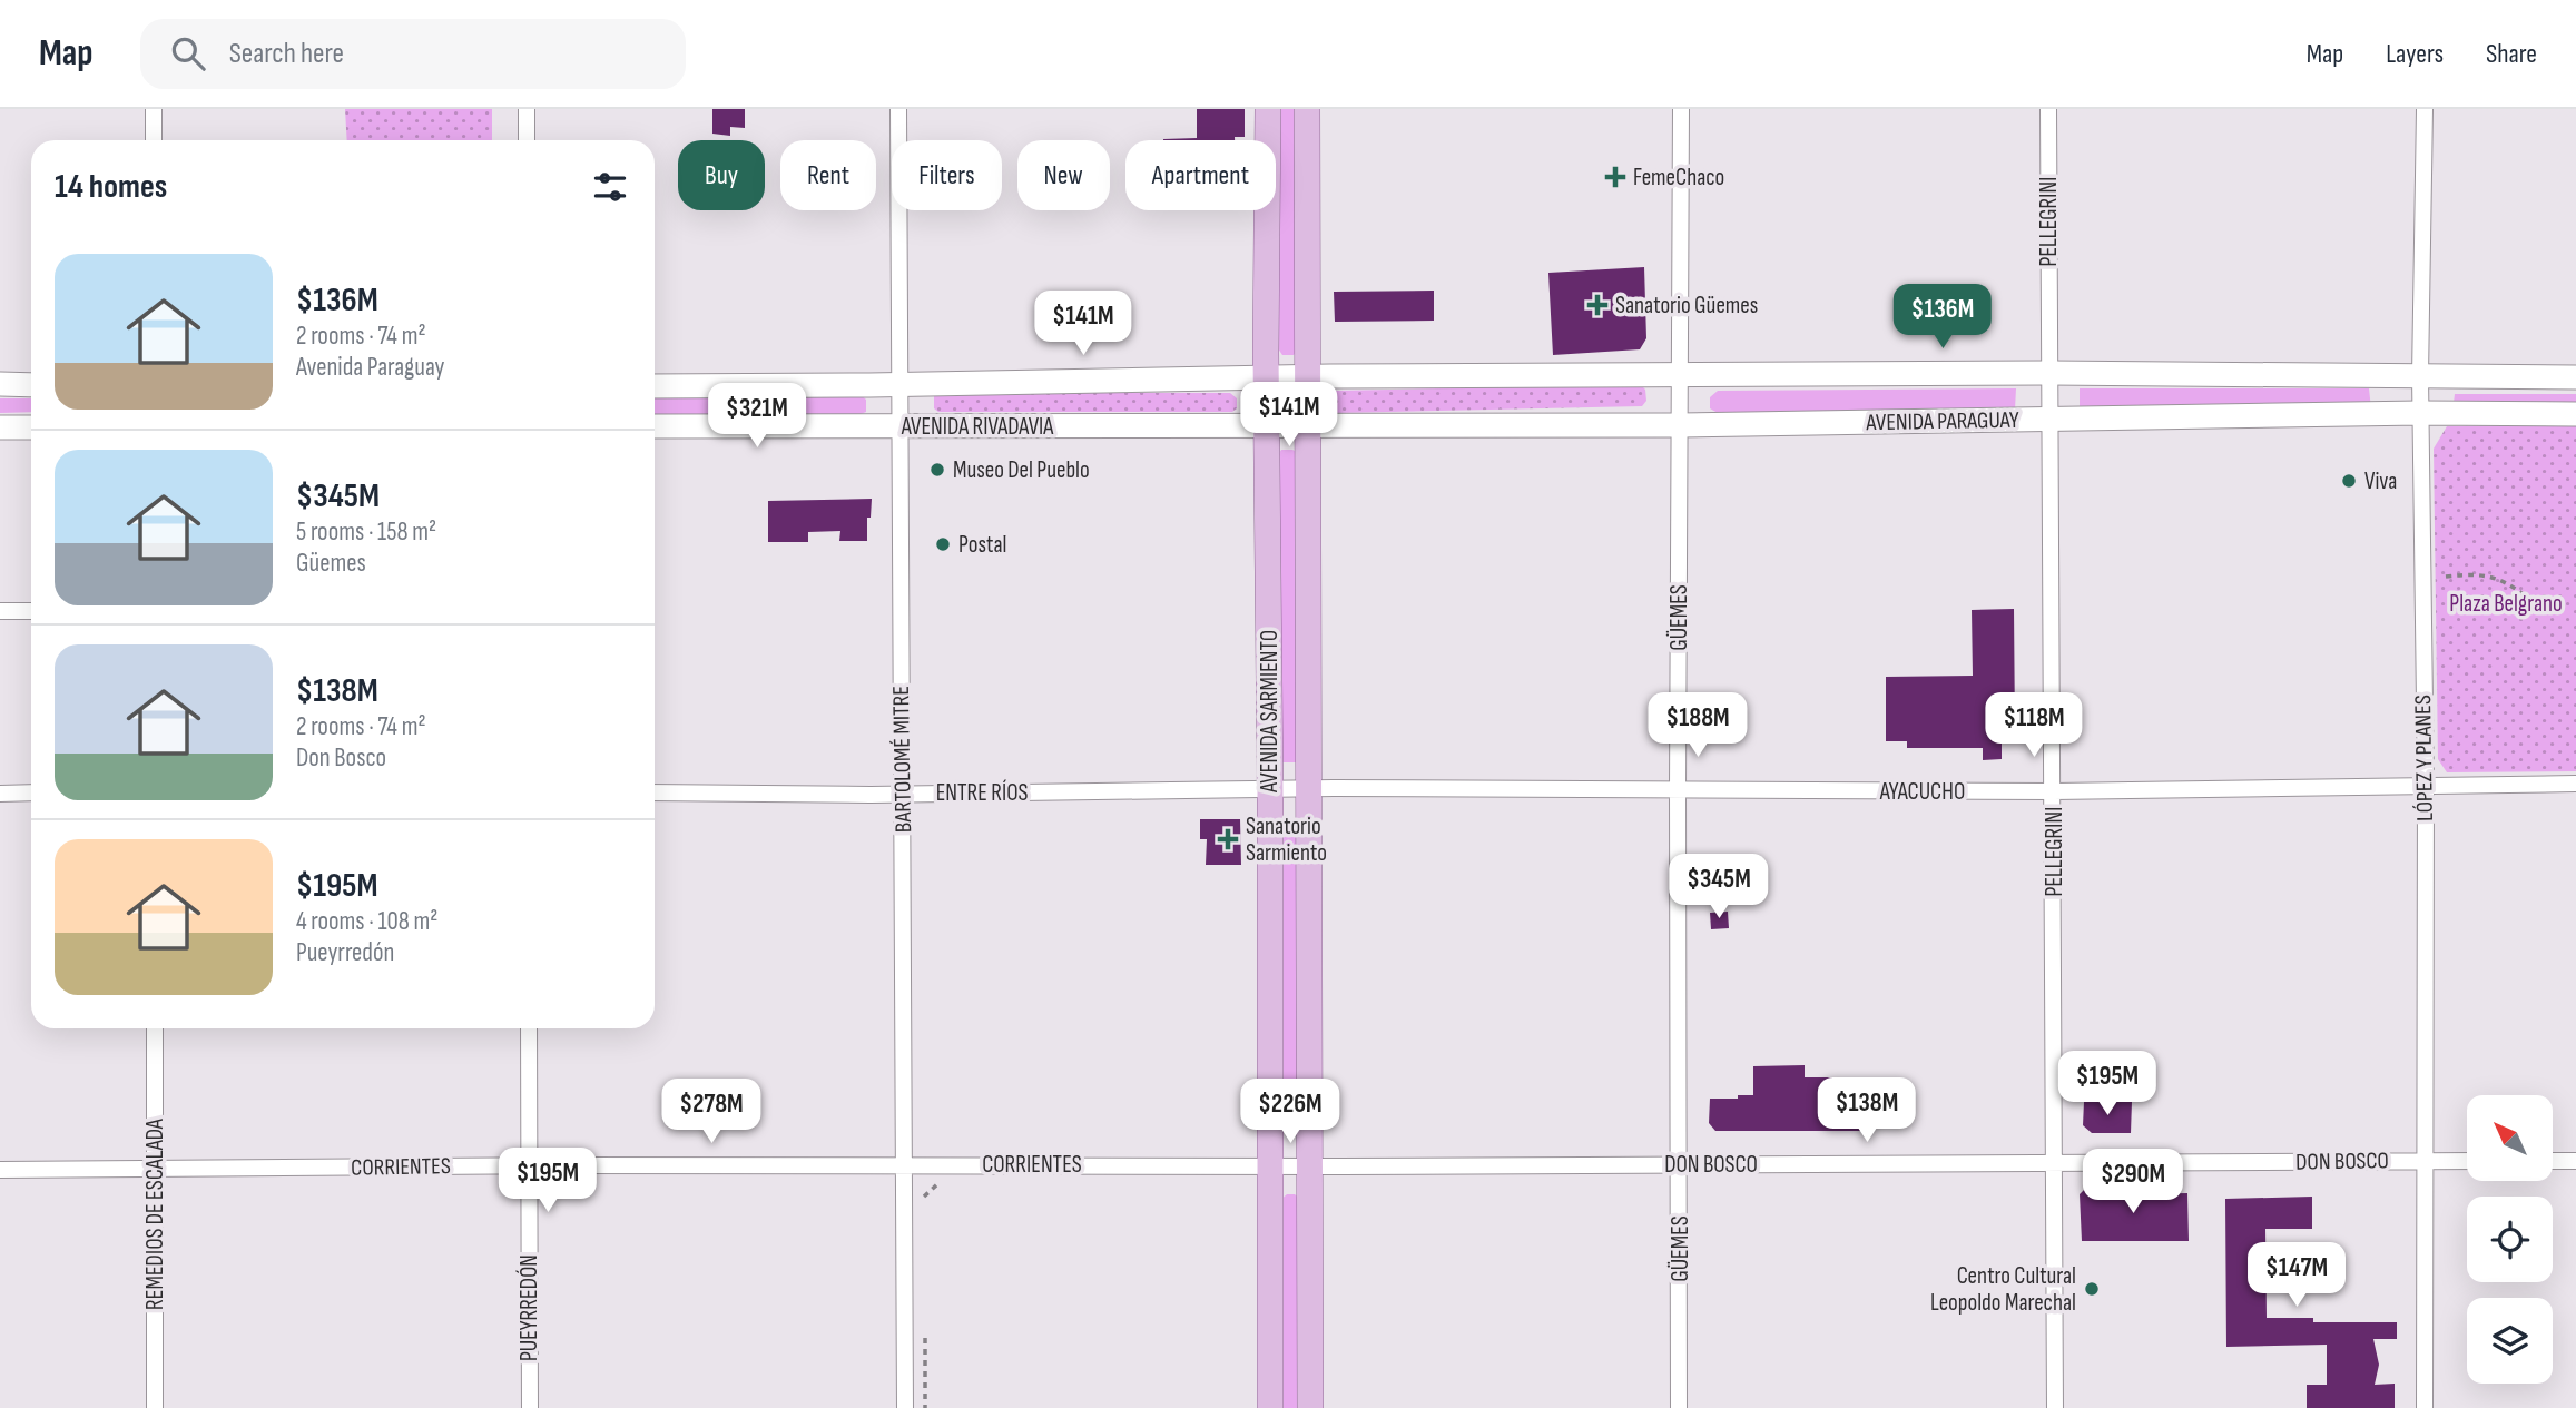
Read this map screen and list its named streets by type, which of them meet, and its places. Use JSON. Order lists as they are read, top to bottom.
{
  "streets": {
    "main road": ["AVENIDA PARAGUAY", "AVENIDA RIVADAVIA", "AVENIDA SARMIENTO"],
    "street": [
      "PELLEGRINI",
      "GÜEMES",
      "LÓPEZ Y PLANES",
      "BARTOLOMÉ MITRE",
      "AYACUCHO",
      "ENTRE RÍOS",
      "DON BOSCO",
      "CORRIENTES",
      "REMEDIOS DE ESCALADA",
      "PUEYRREDÓN"
    ]
  },
  "crossings": [
    ["PELLEGRINI", "AVENIDA PARAGUAY"],
    ["PELLEGRINI", "AYACUCHO"],
    ["PELLEGRINI", "DON BOSCO"],
    ["AVENIDA PARAGUAY", "AVENIDA RIVADAVIA"],
    ["AVENIDA PARAGUAY", "GÜEMES"],
    ["AVENIDA PARAGUAY", "AVENIDA SARMIENTO"],
    ["AVENIDA PARAGUAY", "LÓPEZ Y PLANES"],
    ["AVENIDA RIVADAVIA", "AVENIDA SARMIENTO"],
    ["AVENIDA RIVADAVIA", "BARTOLOMÉ MITRE"],
    ["GÜEMES", "AYACUCHO"],
    ["GÜEMES", "DON BOSCO"],
    ["AVENIDA SARMIENTO", "AYACUCHO"],
    ["AVENIDA SARMIENTO", "ENTRE RÍOS"],
    ["AVENIDA SARMIENTO", "DON BOSCO"],
    ["AVENIDA SARMIENTO", "CORRIENTES"],
    ["LÓPEZ Y PLANES", "AYACUCHO"],
    ["LÓPEZ Y PLANES", "DON BOSCO"],
    ["BARTOLOMÉ MITRE", "ENTRE RÍOS"],
    ["BARTOLOMÉ MITRE", "CORRIENTES"],
    ["AYACUCHO", "ENTRE RÍOS"],
    ["DON BOSCO", "CORRIENTES"],
    ["CORRIENTES", "REMEDIOS DE ESCALADA"],
    ["CORRIENTES", "PUEYRREDÓN"]
  ],
  "parks": ["Plaza Belgrano"],
  "places": {
    "health": ["FemeChaco", "Sanatorio Güemes", "Sanatorio Sarmiento"],
    "other": [
      "Museo Del Pueblo",
      "Viva",
      "Postal",
      "Centro Cultural Leopoldo Marechal"
    ]
  },
  "north": "top left",
  "page": {
    "header": "Map",
    "search": "Search here",
    "nav": ["Map", "Layers", "Share"],
    "chip": [
      "Buy",
      "Rent",
      "Filters",
      "New",
      "Apartment"
    ],
    "heading": "14 homes",
    "list": [
      {
        "name": "$136M",
        "note": "2 rooms · 74 m² · Avenida Paraguay"
      },
      {
        "name": "$345M",
        "note": "5 rooms · 158 m² · Güemes"
      },
      {
        "name": "$138M",
        "note": "2 rooms · 74 m² · Don Bosco"
      },
      {
        "name": "$195M",
        "note": "4 rooms · 108 m² · Pueyrredón"
      }
    ],
    "price": [
      "$136M",
      "$141M",
      "$141M",
      "$321M",
      "$188M",
      "$118M",
      "$345M",
      "$195M",
      "$138M",
      "$278M",
      "$226M",
      "$195M",
      "$290M",
      "$147M"
    ]
  }
}
